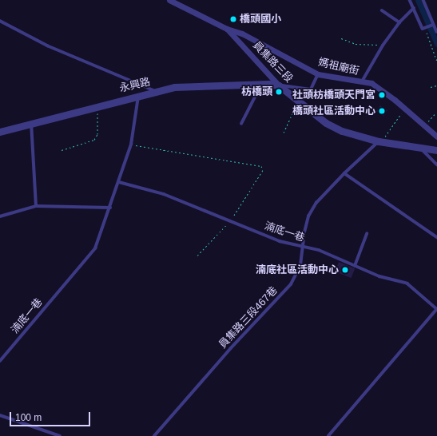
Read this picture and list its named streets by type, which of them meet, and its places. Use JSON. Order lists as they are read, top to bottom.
{
  "streets": {
    "street": ["員集路三段", "媽祖廟街", "永興路"],
    "lane": ["湳底一巷", "員集路三段467巷"]
  },
  "crossings": [
    ["員集路三段", "媽祖廟街"],
    ["員集路三段", "永興路"],
    ["員集路三段", "員集路三段467巷"],
    ["永興路", "湳底一巷"],
    ["湳底一巷", "員集路三段467巷"]
  ],
  "places": [
    "橋頭國小",
    "枋橋頭",
    "社頭枋橋頭天門宮",
    "橋頭社區活動中心",
    "湳底社區活動中心"
  ],
  "scale_bar": "100 m"
}
